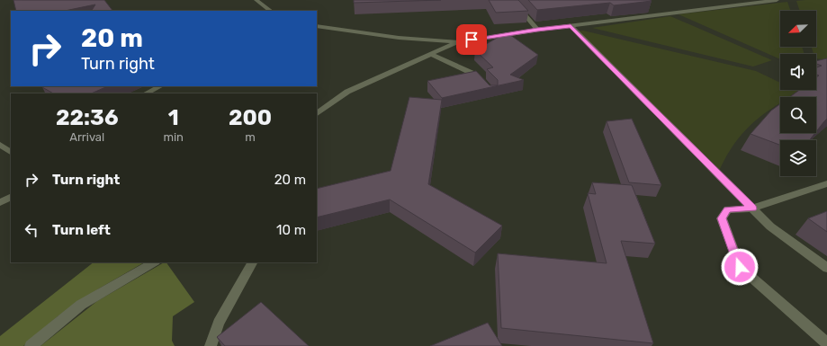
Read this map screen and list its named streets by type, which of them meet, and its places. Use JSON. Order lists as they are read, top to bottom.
{
  "north": "bottom left",
  "page": {
    "turn": ["20 m", "Turn right"],
    "eta": [
      "22:36",
      "Arrival",
      "1",
      "min",
      "200",
      "m"
    ],
    "list": [
      {
        "name": "Turn right",
        "value": "20 m"
      },
      {
        "name": "Turn left",
        "value": "10 m"
      }
    ]
  }
}
